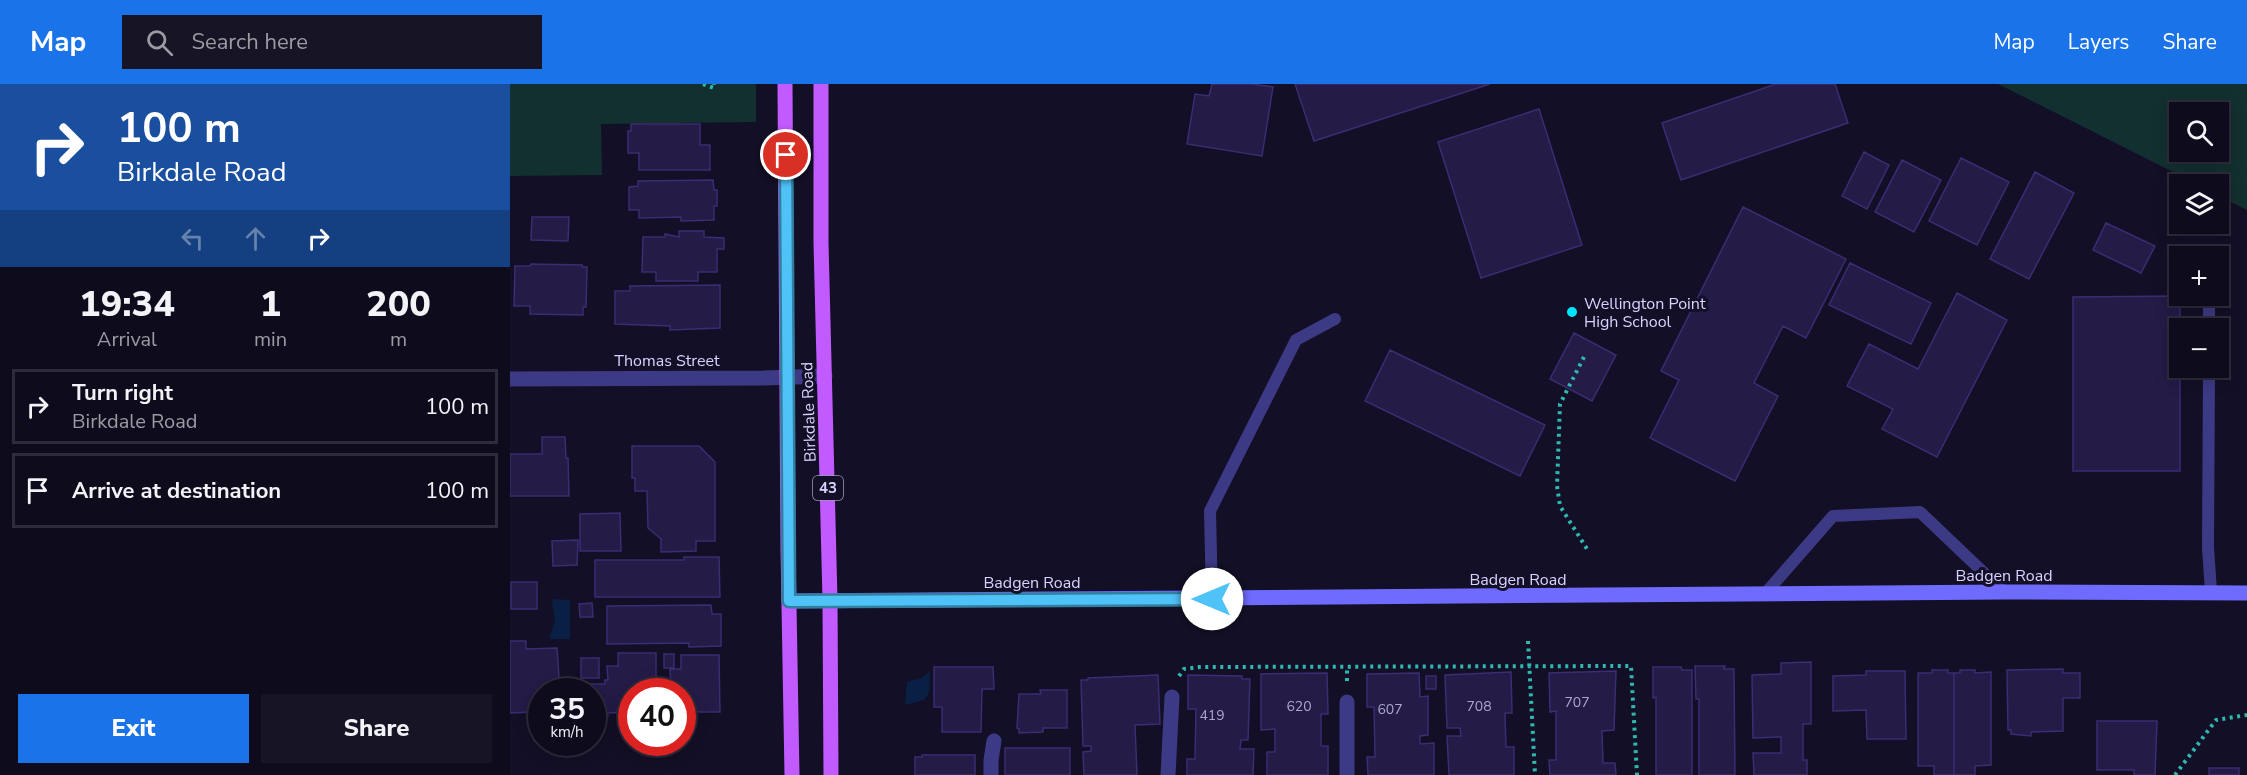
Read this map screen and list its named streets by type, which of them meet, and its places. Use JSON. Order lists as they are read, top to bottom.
{
  "streets": {
    "main road": ["Birkdale Road", "43"],
    "street": ["Thomas Street", "Badgen Road"]
  },
  "crossings": [
    ["Thomas Street", "Birkdale Road"],
    ["Birkdale Road", "Badgen Road"]
  ],
  "places": ["Wellington Point High School"],
  "house_numbers": [
    "707",
    "620",
    "708",
    "607",
    "419"
  ],
  "page": {
    "header": "Map",
    "search": "Search here",
    "nav": ["Map", "Layers", "Share"],
    "turn": ["100 m", "Birkdale Road"],
    "map_buttons": ["+", "−"],
    "eta": [
      "19:34",
      "Arrival",
      "1",
      "min",
      "200",
      "m"
    ],
    "list": [
      {
        "name": "Turn right",
        "note": "Birkdale Road",
        "value": "100 m"
      },
      {
        "name": "Arrive at destination",
        "value": "100 m"
      }
    ],
    "speed": "35 km/h",
    "limit": "40",
    "buttons": ["Exit", "Share"]
  }
}
